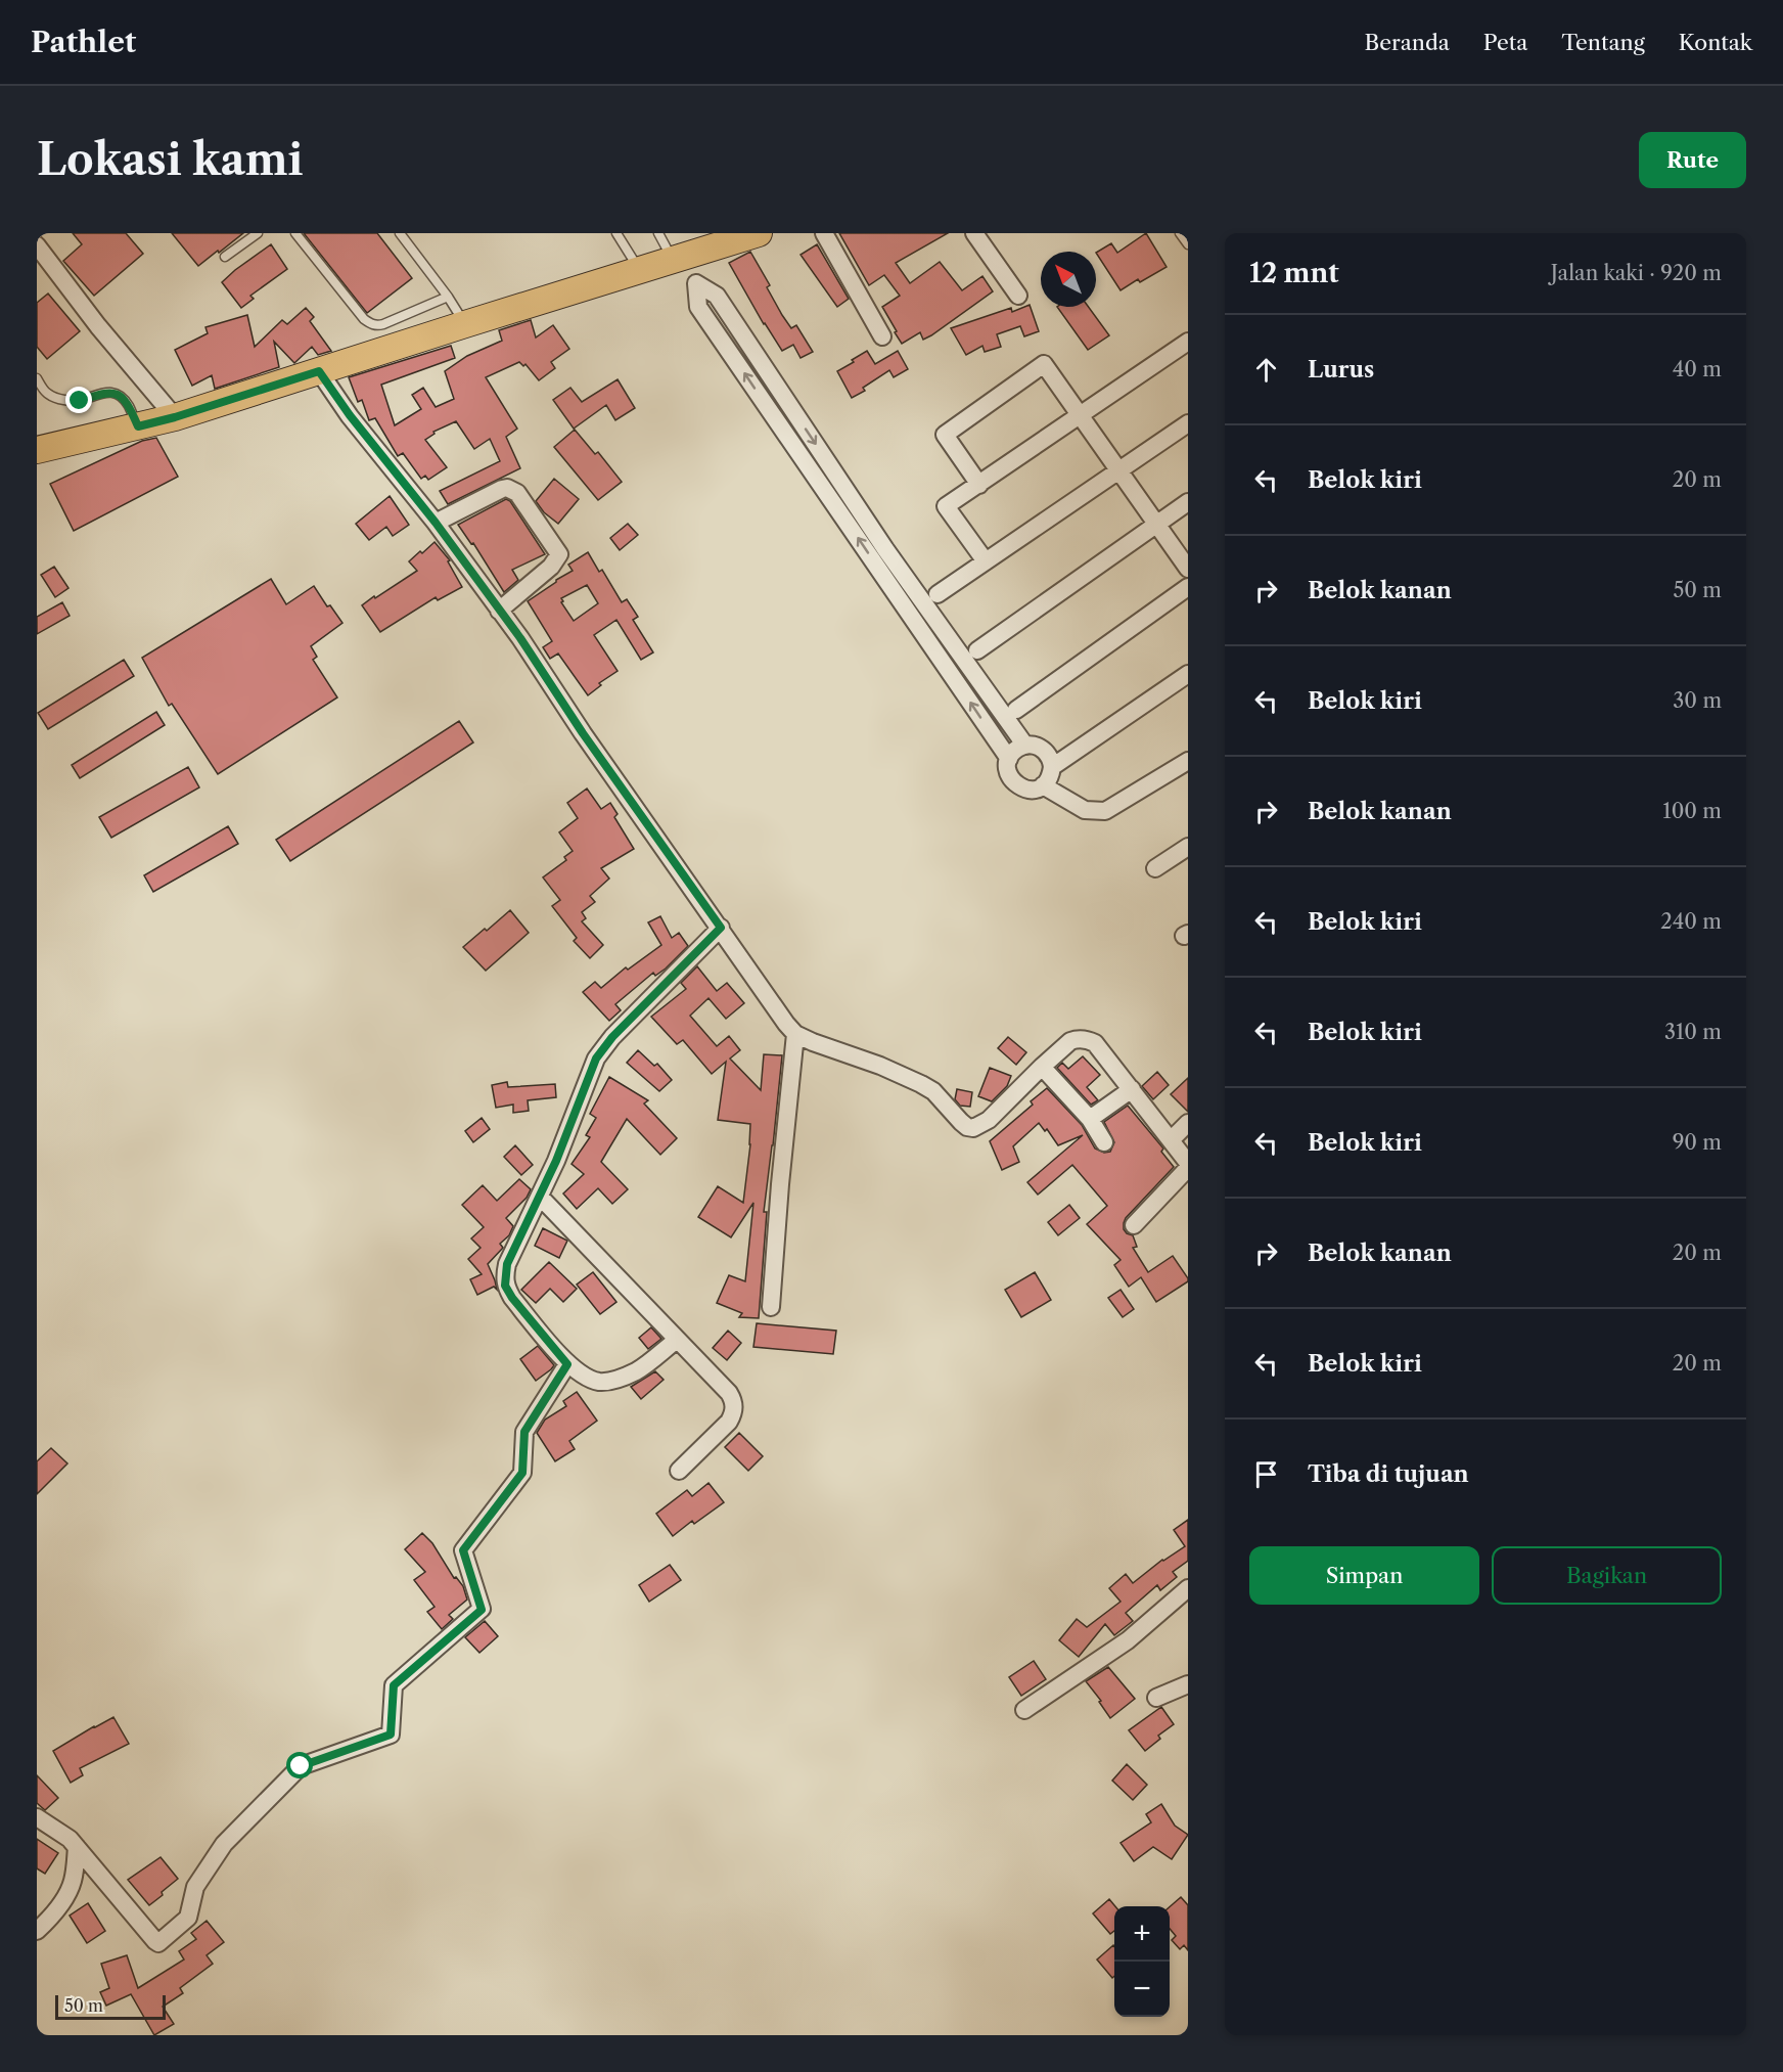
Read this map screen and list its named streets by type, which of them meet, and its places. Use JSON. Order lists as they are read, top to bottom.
{
  "scale_bar": "50 m",
  "north": "top left",
  "page": {
    "header": "Pathlet",
    "nav": [
      "Beranda",
      "Peta",
      "Tentang",
      "Kontak"
    ],
    "buttons": [
      "Rute",
      ["Simpan", "Bagikan"]
    ],
    "title": "Lokasi kami",
    "heading": ["12 mnt", "Jalan kaki · 920 m"],
    "list": [
      ["Lurus", "40 m"],
      ["Belok kiri", "20 m"],
      ["Belok kanan", "50 m"],
      ["Belok kiri", "30 m"],
      ["Belok kanan", "100 m"],
      ["Belok kiri", "240 m"],
      ["Belok kiri", "310 m"],
      ["Belok kiri", "90 m"],
      ["Belok kanan", "20 m"],
      ["Belok kiri", "20 m"],
      "Tiba di tujuan"
    ],
    "map_buttons": ["+", "−"],
    "scale": "50 m"
  }
}
